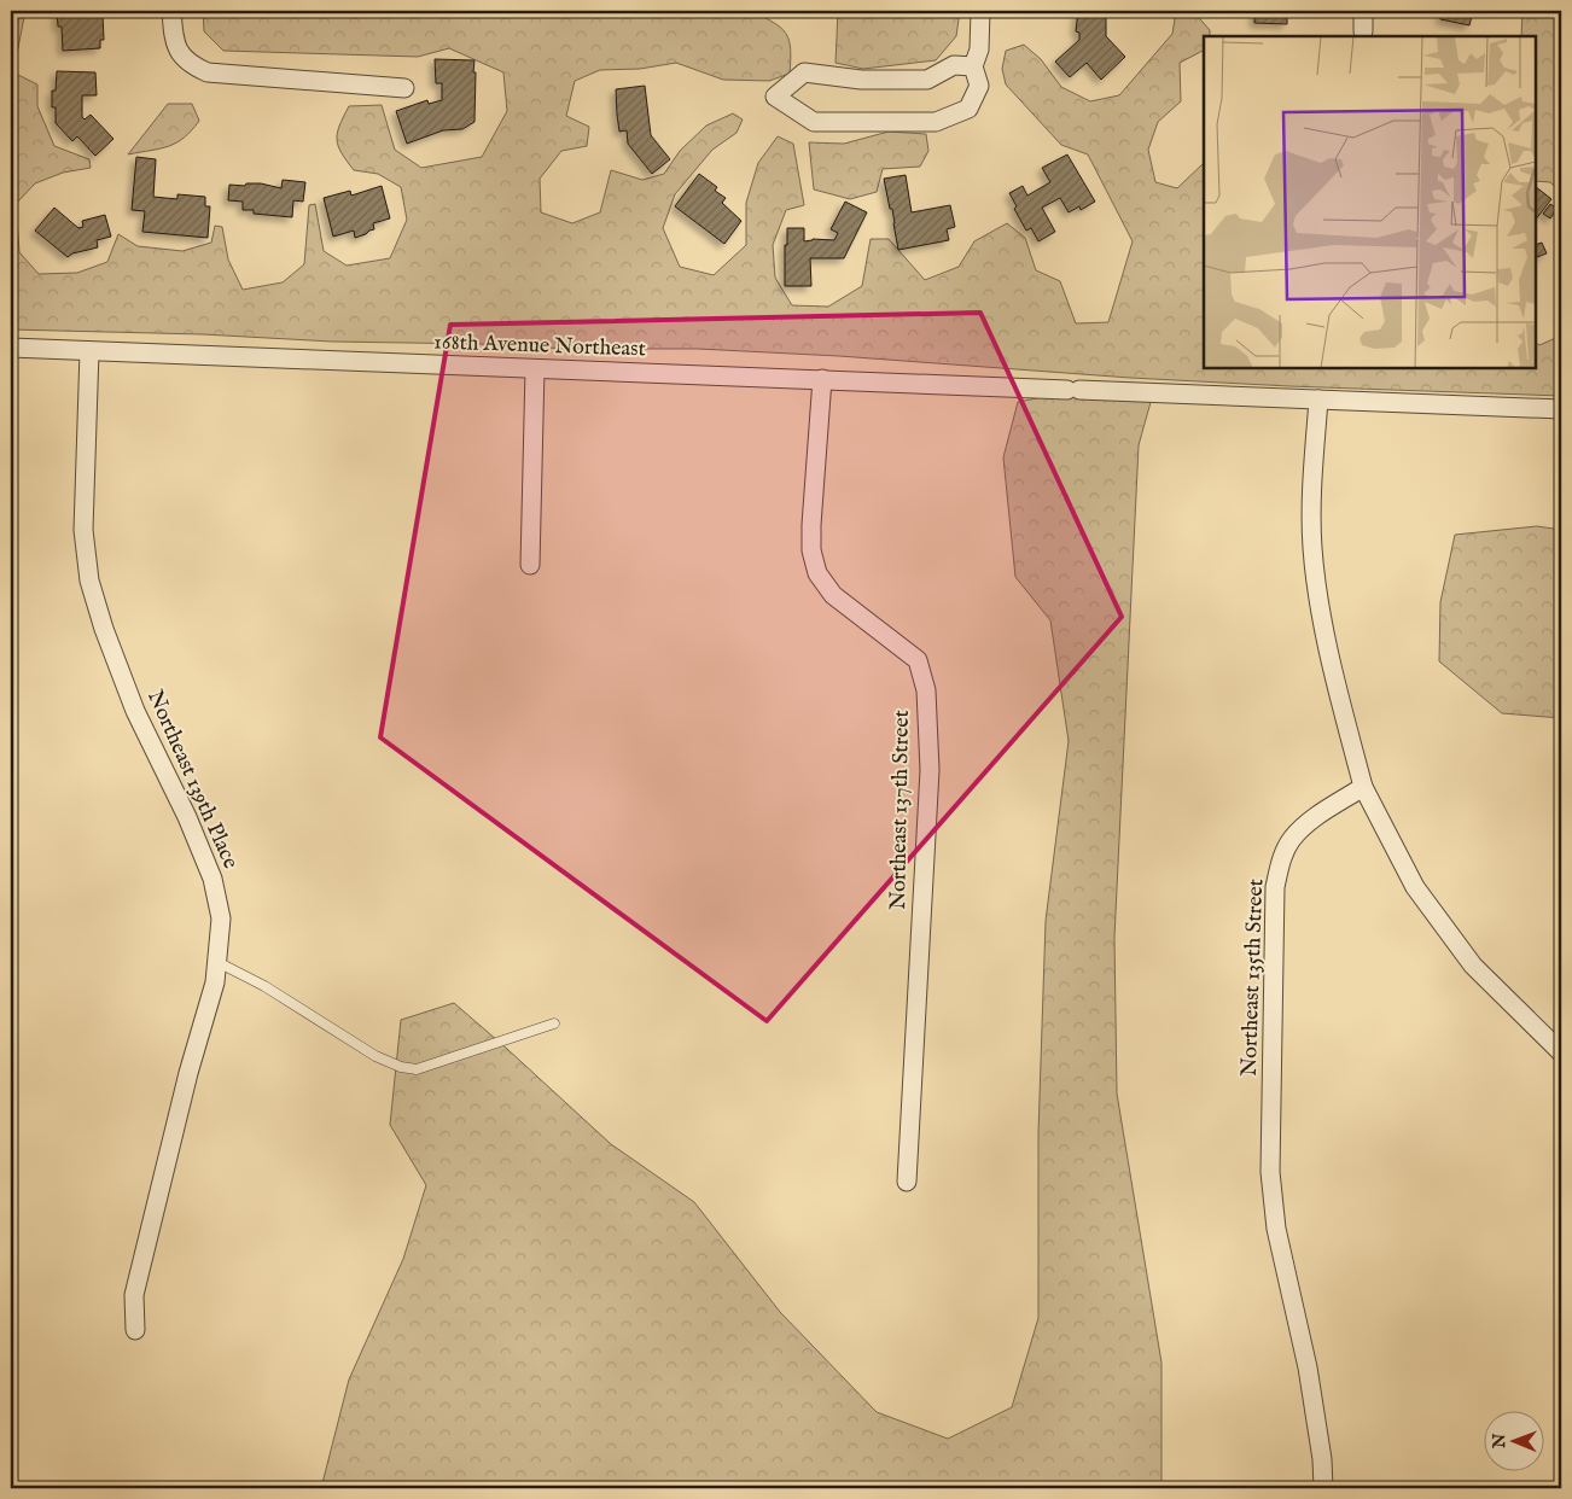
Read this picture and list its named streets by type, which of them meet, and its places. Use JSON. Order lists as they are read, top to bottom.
{
  "streets": {
    "street": [
      "168th Avenue Northeast",
      "Northeast 139th Place",
      "Northeast 137th Street",
      "Northeast 135th Street"
    ]
  },
  "crossings": [
    ["168th Avenue Northeast", "Northeast 139th Place"],
    ["168th Avenue Northeast", "Northeast 137th Street"]
  ],
  "north": "left"
}
